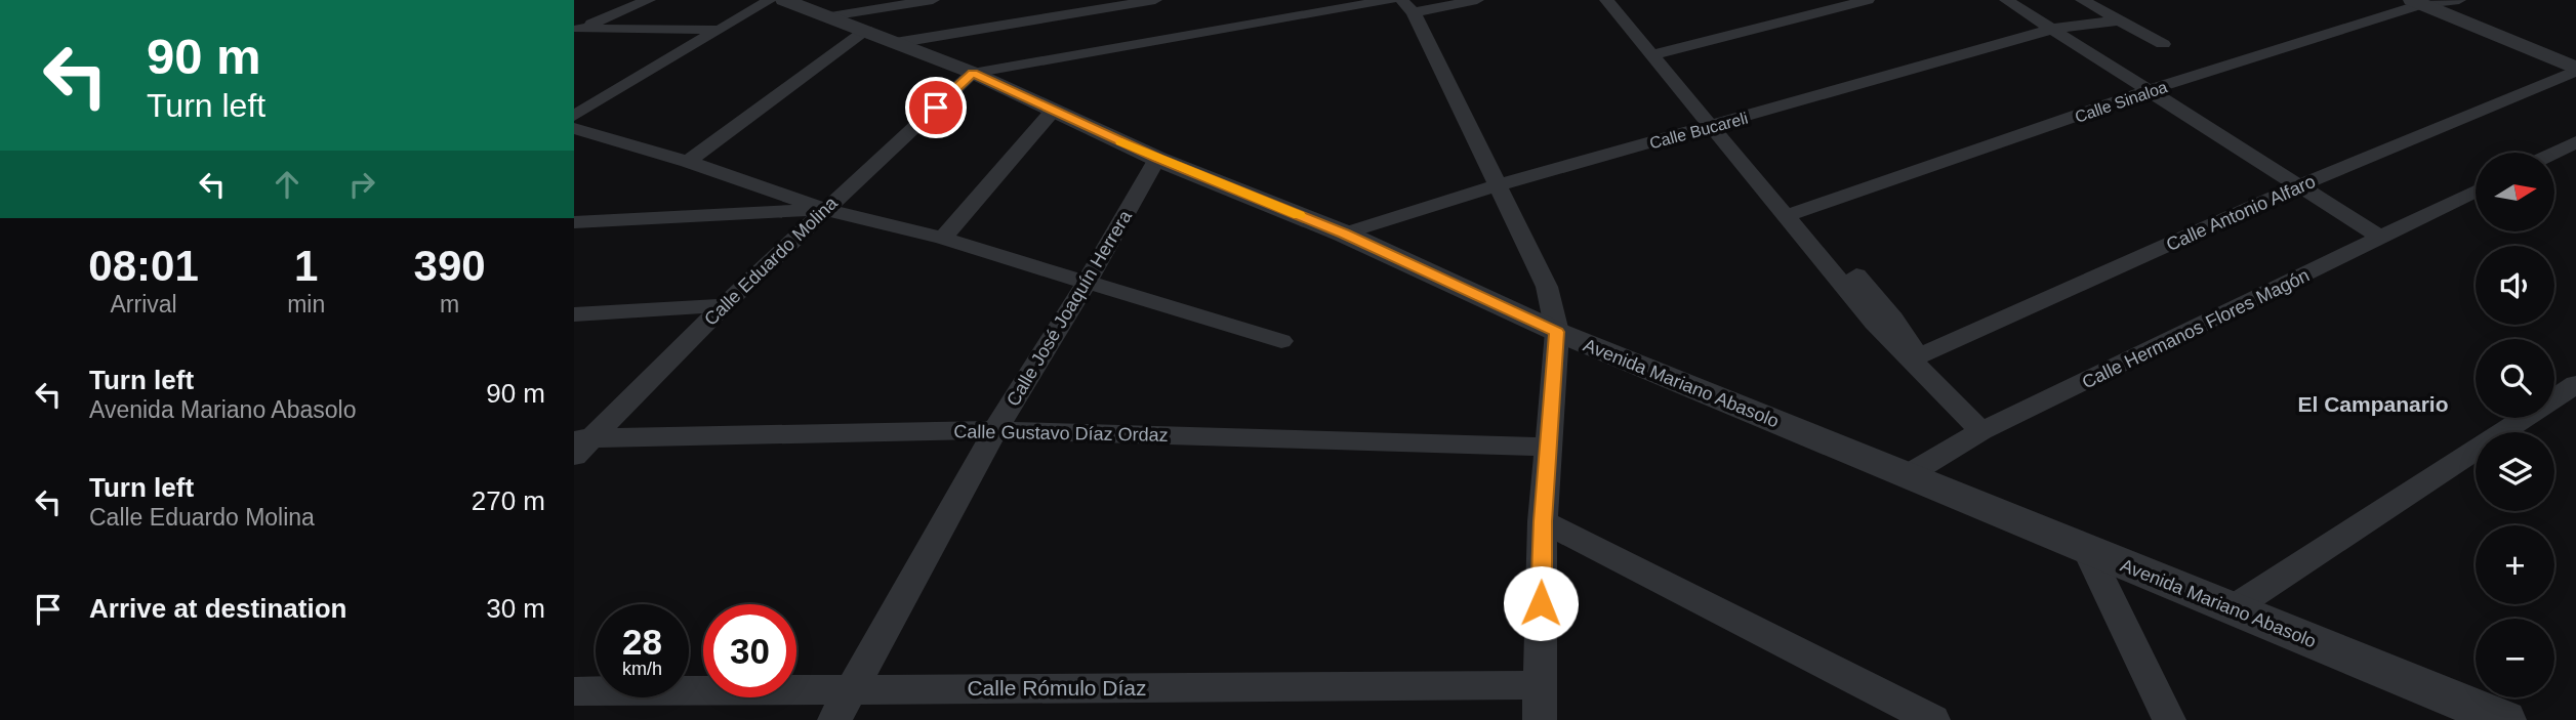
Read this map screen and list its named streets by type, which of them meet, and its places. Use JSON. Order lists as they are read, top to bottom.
{
  "streets": {
    "street": [
      "Calle Sinaloa",
      "Calle Bucareli",
      "Calle Antonio Alfaro",
      "Calle Eduardo Molina",
      "Calle José Joaquín Herrera",
      "Calle Hermanos Flores Magón",
      "Avenida Mariano Abasolo",
      "Calle Gustavo Díaz Ordaz",
      "Calle Rómulo Díaz"
    ]
  },
  "crossings": [
    ["Calle Bucareli", "Avenida Mariano Abasolo"],
    ["Calle Eduardo Molina", "Avenida Mariano Abasolo"],
    ["Calle Eduardo Molina", "Calle Gustavo Díaz Ordaz"],
    ["Calle José Joaquín Herrera", "Avenida Mariano Abasolo"],
    ["Calle José Joaquín Herrera", "Calle Gustavo Díaz Ordaz"],
    ["Calle José Joaquín Herrera", "Calle Rómulo Díaz"],
    ["Calle Hermanos Flores Magón", "Avenida Mariano Abasolo"]
  ],
  "districts": ["El Campanario"],
  "north": "right",
  "page": {
    "turn": ["90 m", "Turn left"],
    "map_buttons": ["+", "−"],
    "eta": [
      "08:01",
      "Arrival",
      "1",
      "min",
      "390",
      "m"
    ],
    "list": [
      {
        "name": "Turn left",
        "note": "Avenida Mariano Abasolo",
        "value": "90 m"
      },
      {
        "name": "Turn left",
        "note": "Calle Eduardo Molina",
        "value": "270 m"
      },
      {
        "name": "Arrive at destination",
        "value": "30 m"
      }
    ],
    "speed": "28 km/h",
    "limit": "30"
  }
}
